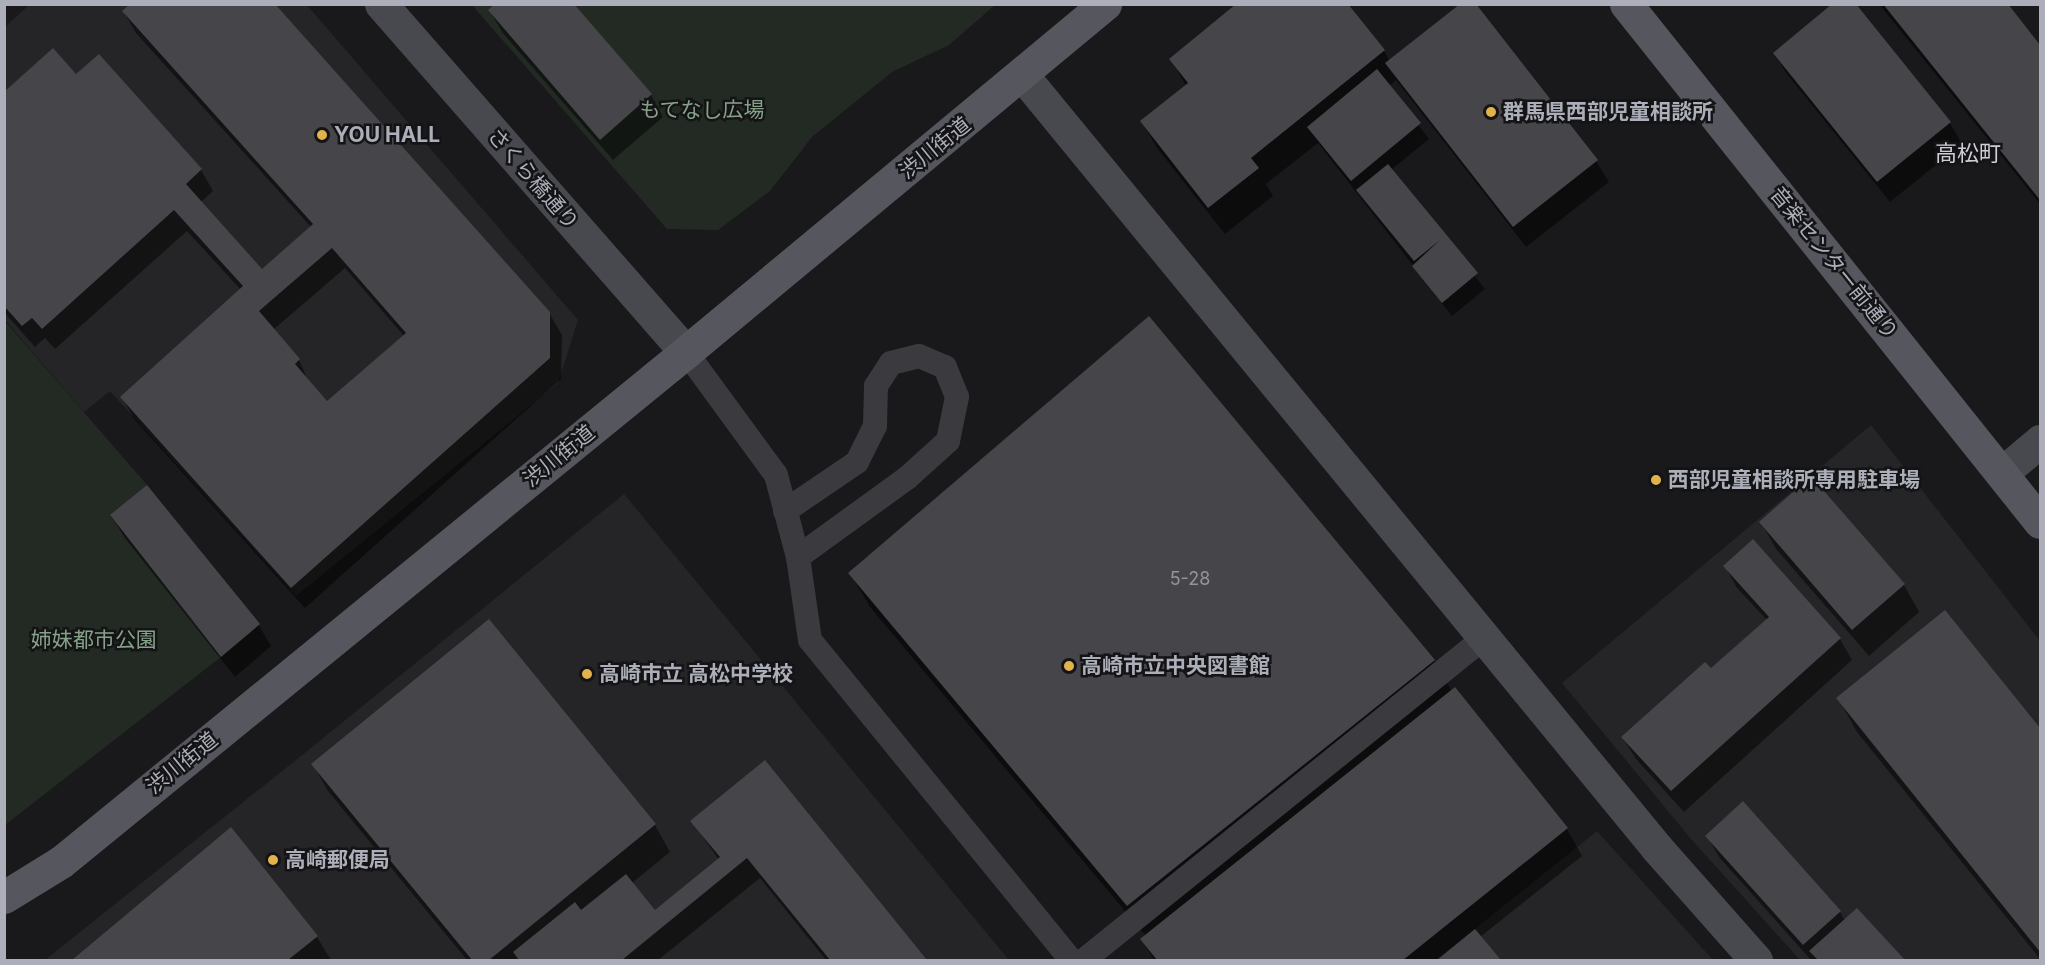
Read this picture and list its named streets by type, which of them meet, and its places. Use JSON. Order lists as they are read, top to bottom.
{
  "streets": {
    "main road": ["渋川街道", "音楽センター前通り"],
    "street": ["さくら橋通り"]
  },
  "crossings": [
    ["渋川街道", "さくら橋通り"]
  ],
  "districts": ["高松町"],
  "parks": ["もてなし広場", "姉妹都市公園"],
  "places": [
    "群馬県西部児童相談所",
    "YOU HALL",
    "西部児童相談所専用駐車場",
    "高崎市立中央図書館",
    "高崎市立 高松中学校",
    "高崎郵便局"
  ],
  "house_numbers": ["5-28"]
}
